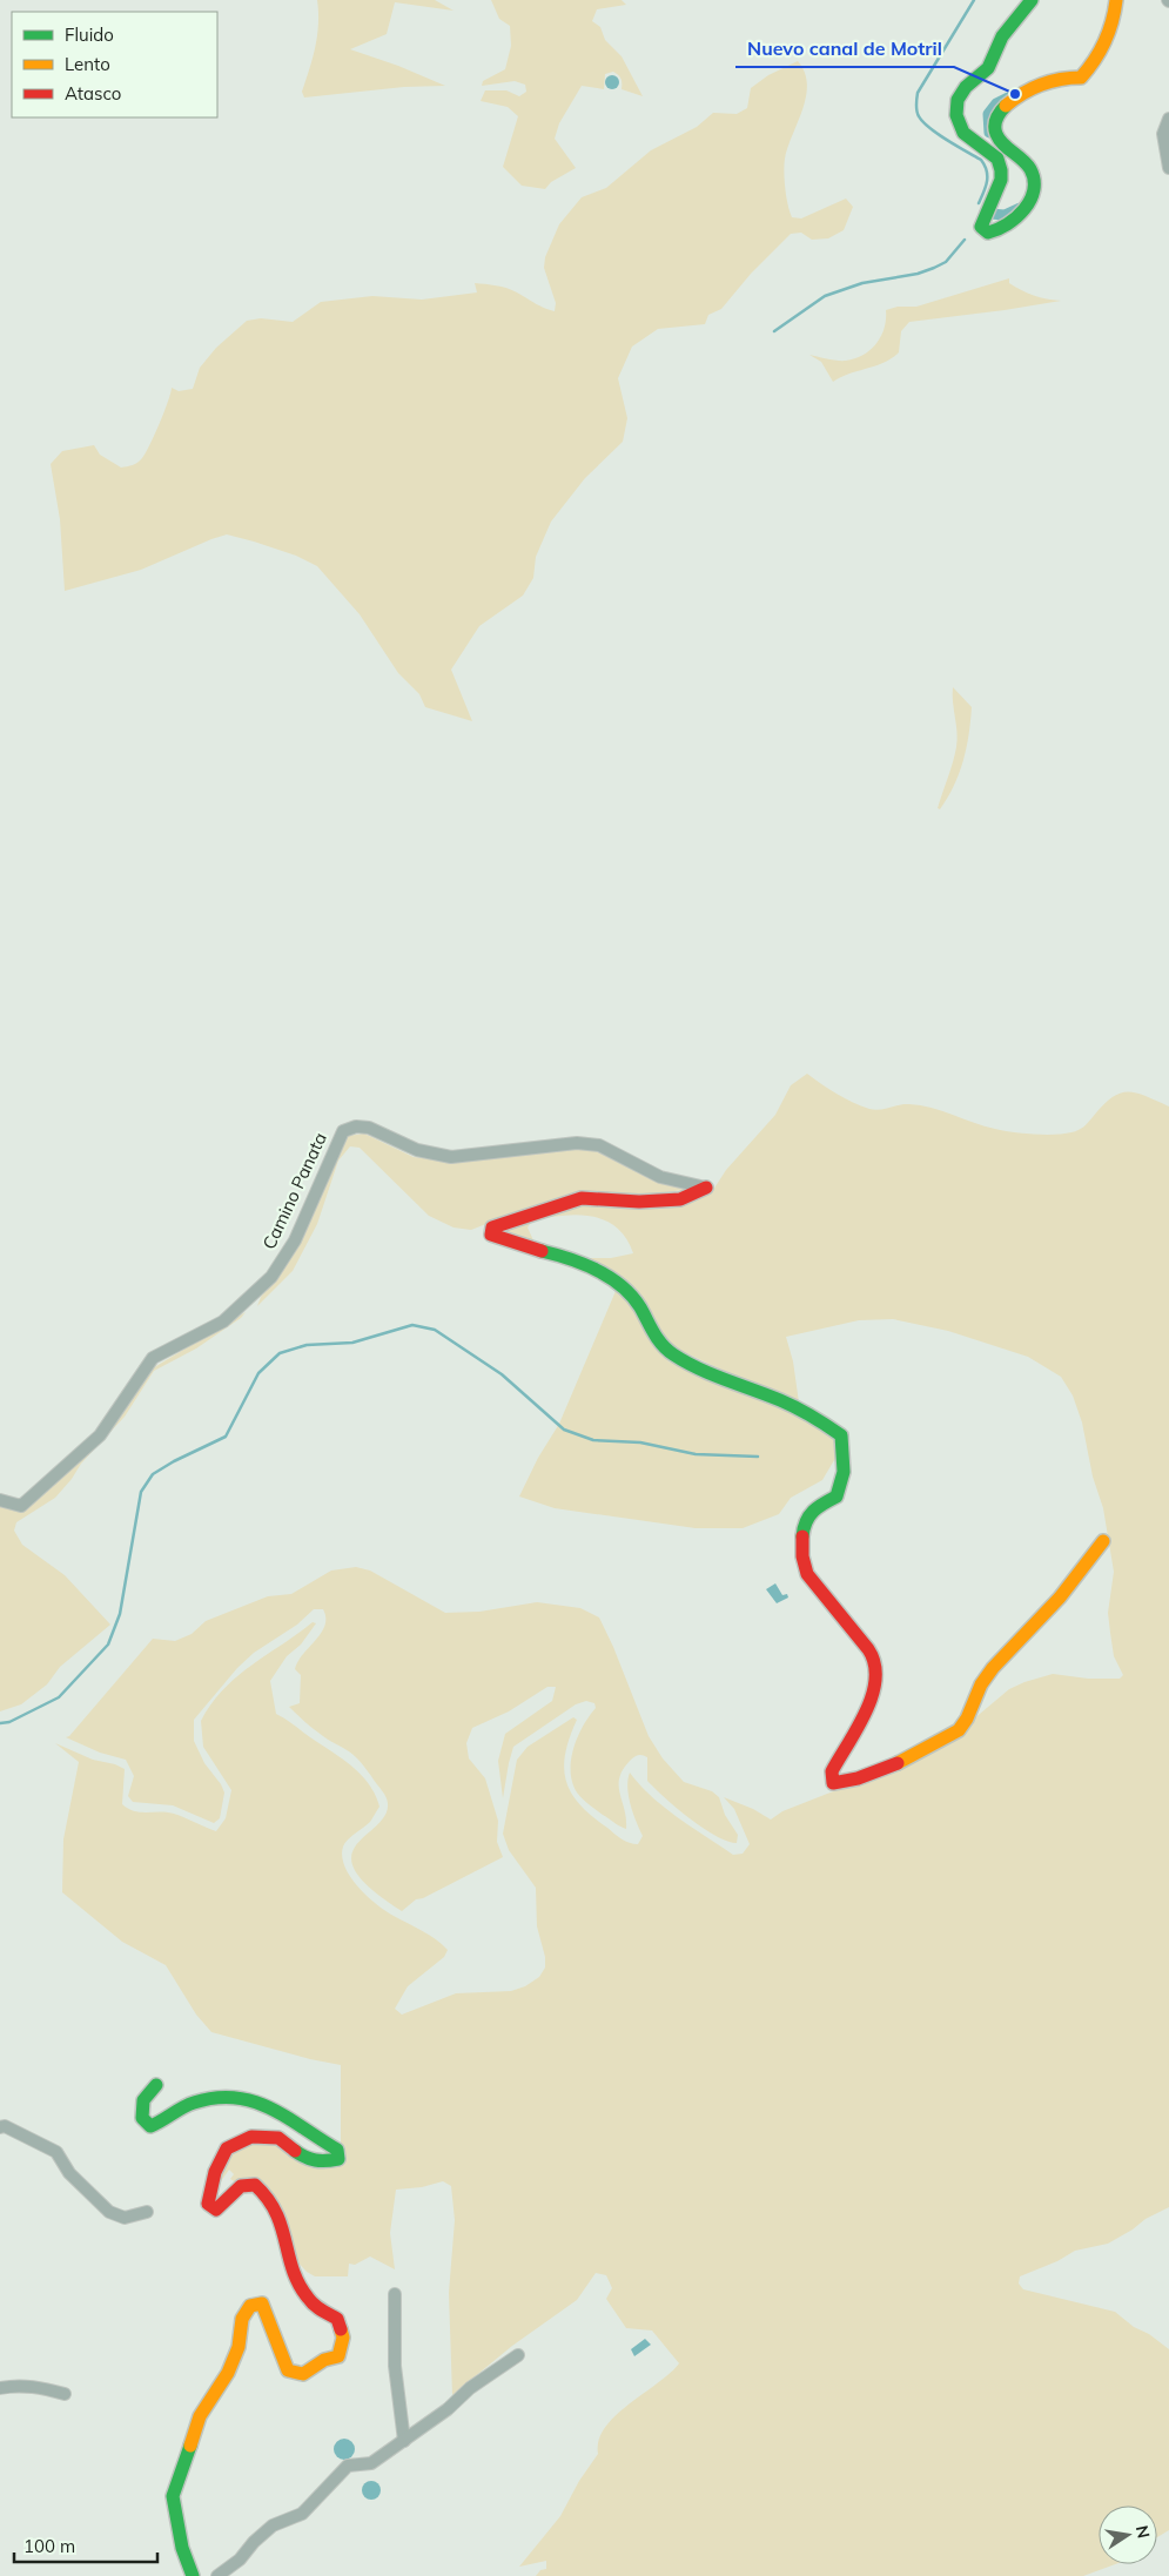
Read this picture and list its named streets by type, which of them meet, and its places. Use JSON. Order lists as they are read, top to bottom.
{
  "streets": {
    "street": ["Camino Panata"]
  },
  "places": ["Nuevo canal de Motril"],
  "legend": ["Fluido", "Lento", "Atasco"],
  "scale_bar": "100 m",
  "north": "right"
}
